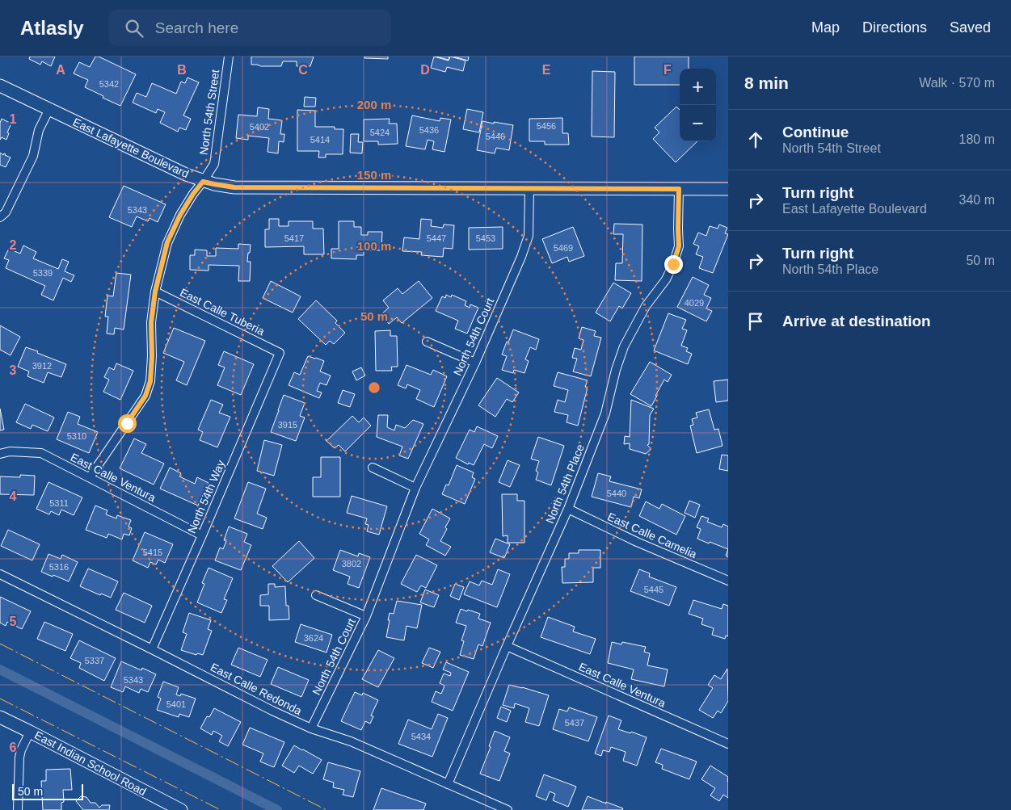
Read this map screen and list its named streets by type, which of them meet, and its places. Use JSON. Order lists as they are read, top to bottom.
{
  "streets": {
    "street": [
      "North 54th Street",
      "East Lafayette Boulevard",
      "East Calle Tuberia",
      "North 54th Court",
      "East Calle Ventura",
      "North 54th Place",
      "North 54th Way",
      "East Calle Camelia",
      "East Calle Redonda",
      "East Indian School Road"
    ]
  },
  "crossings": [
    ["North 54th Street", "East Lafayette Boulevard"],
    ["North 54th Street", "East Calle Tuberia"],
    ["North 54th Street", "East Calle Ventura"],
    ["East Lafayette Boulevard", "North 54th Court"],
    ["East Lafayette Boulevard", "North 54th Place"],
    ["East Calle Tuberia", "North 54th Way"],
    ["North 54th Court", "East Calle Redonda"],
    ["East Calle Ventura", "North 54th Place"],
    ["East Calle Ventura", "North 54th Way"],
    ["North 54th Place", "East Calle Camelia"],
    ["North 54th Place", "East Calle Redonda"],
    ["North 54th Way", "East Calle Redonda"]
  ],
  "house_numbers": [
    "5342",
    "5456",
    "5402",
    "5436",
    "5424",
    "5446",
    "5414",
    "5343",
    "5417",
    "5447",
    "5453",
    "5469",
    "5339",
    "4029",
    "3912",
    "3915",
    "5310",
    "5440",
    "5311",
    "5415",
    "3802",
    "5316",
    "5445",
    "3624",
    "5337",
    "5343",
    "5401",
    "5437",
    "5434"
  ],
  "scale_bar": "50 m",
  "page": {
    "header": "Atlasly",
    "search": "Search here",
    "nav": ["Map", "Directions", "Saved"],
    "heading": ["8 min", "Walk · 570 m"],
    "map_buttons": ["+", "−"],
    "list": [
      ["Continue", "North 54th Street", "180 m"],
      ["Turn right", "East Lafayette Boulevard", "340 m"],
      ["Turn right", "North 54th Place", "50 m"],
      "Arrive at destination"
    ],
    "scale": "50 m"
  },
  "grid": {
    "columns": [
      "A",
      "B",
      "C",
      "D",
      "E",
      "F"
    ],
    "rows": [
      "1",
      "2",
      "3",
      "4",
      "5",
      "6"
    ]
  },
  "rings": [
    "200 m",
    "150 m",
    "100 m",
    "50 m"
  ]
}
